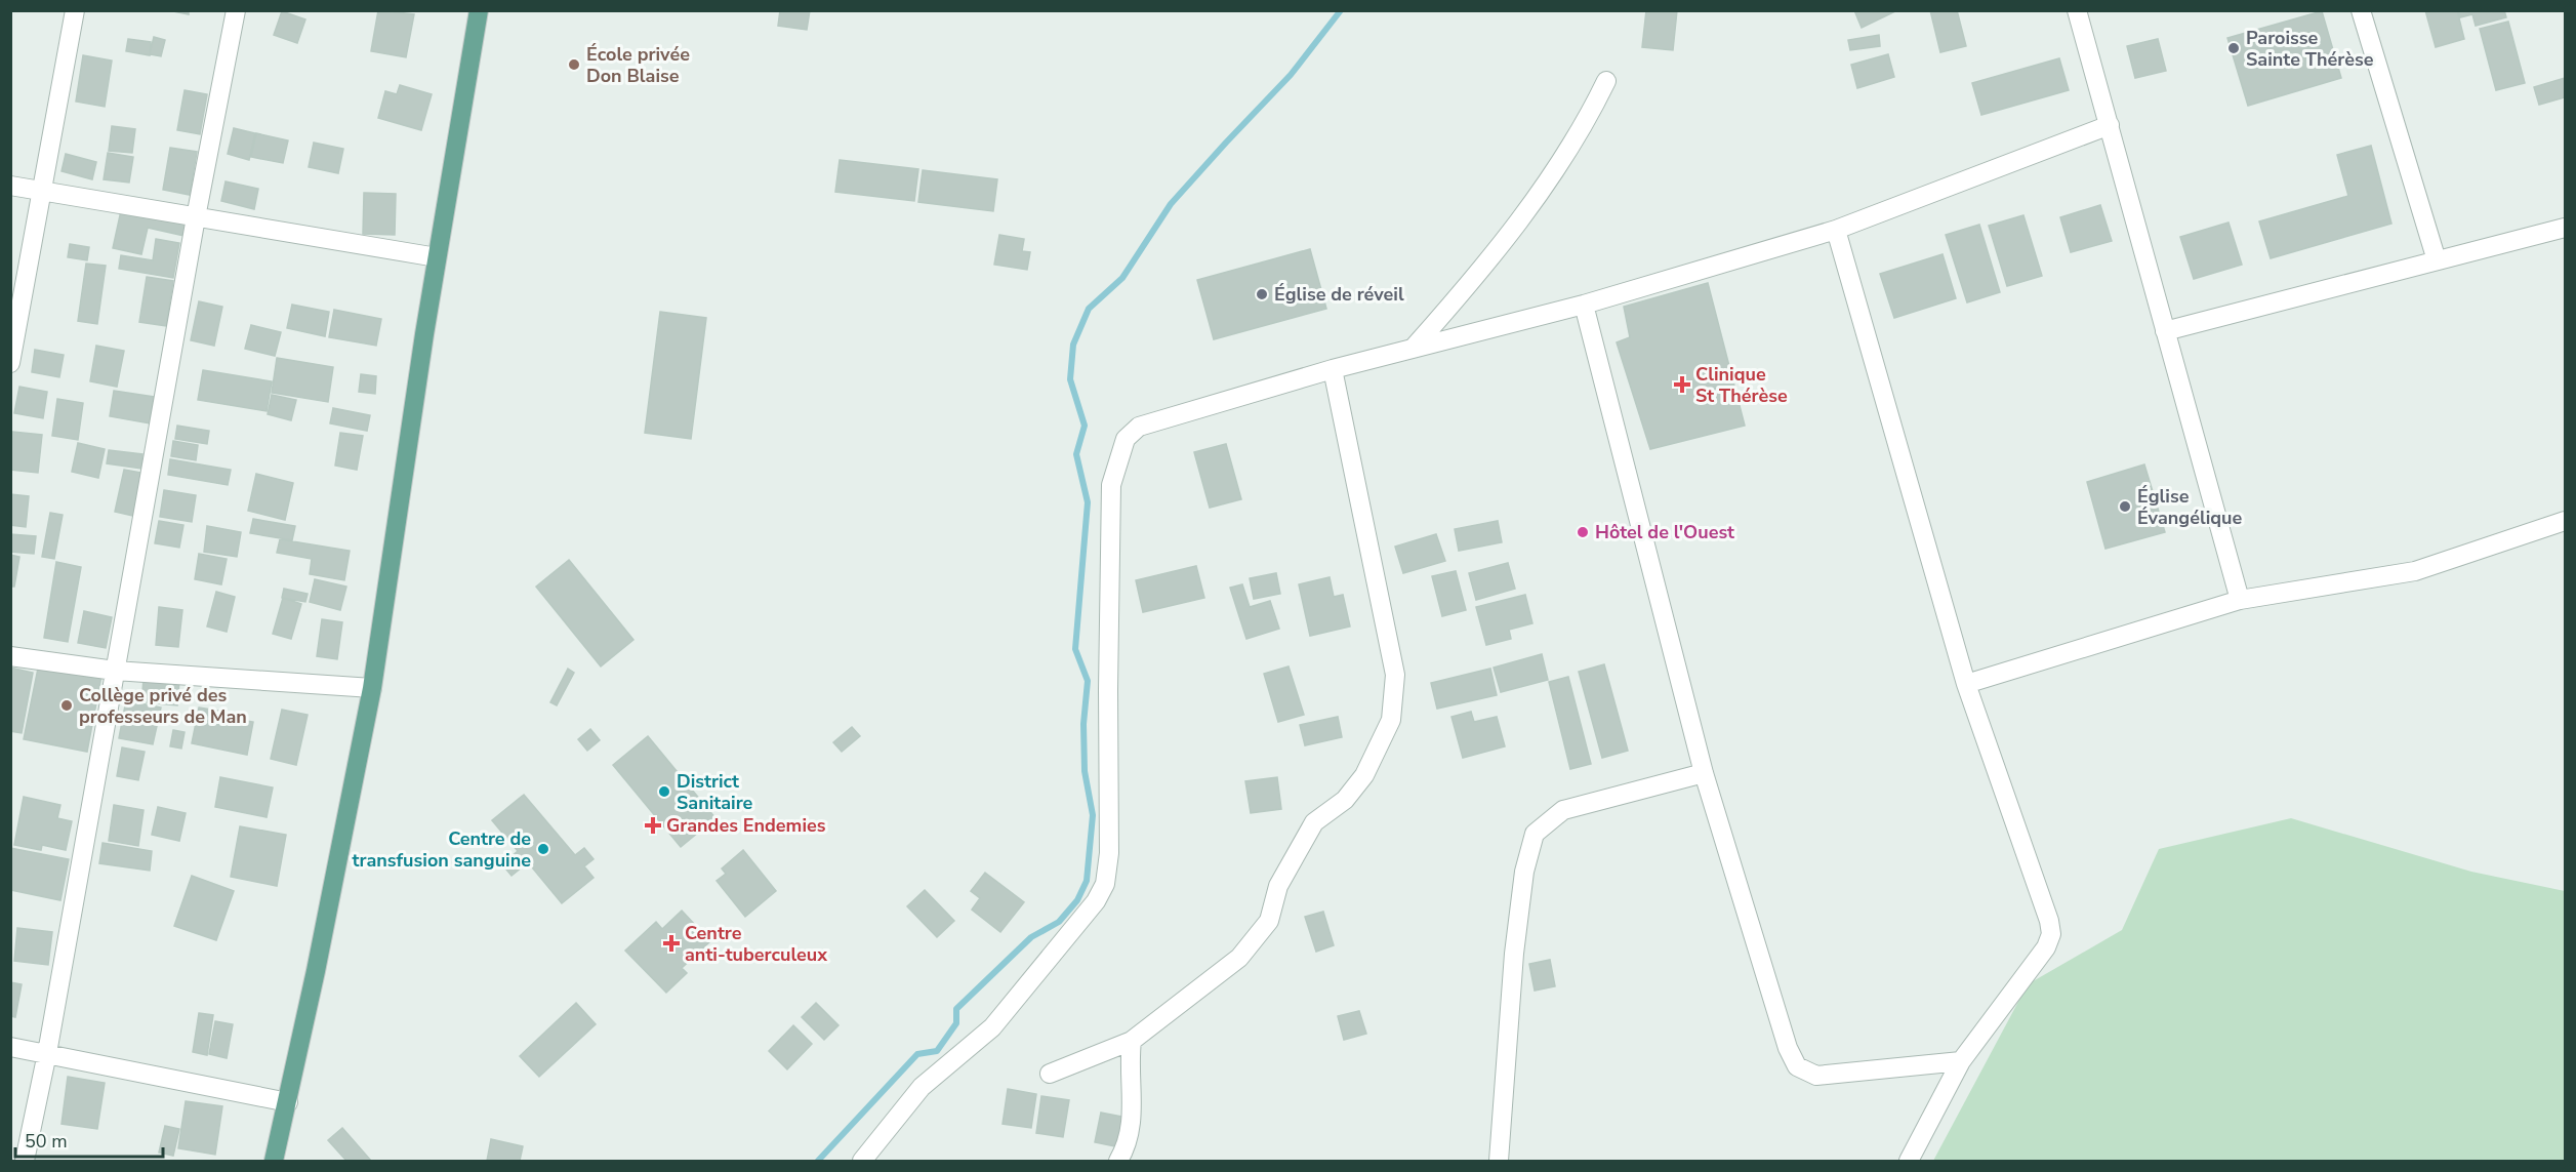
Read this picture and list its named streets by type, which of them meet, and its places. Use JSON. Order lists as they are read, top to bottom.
{
  "places": {
    "other": [
      "Paroisse Sainte Thérèse",
      "École privée Don Blaise",
      "Église de réveil",
      "Église Évangélique",
      "Hôtel de l'Ouest",
      "Collège privé des professeurs de Man",
      "District Sanitaire",
      "Centre de transfusion sanguine"
    ],
    "health": ["Clinique St Thérèse", "Grandes Endemies", "Centre anti-tuberculeux"]
  },
  "scale_bar": "50 m"
}
